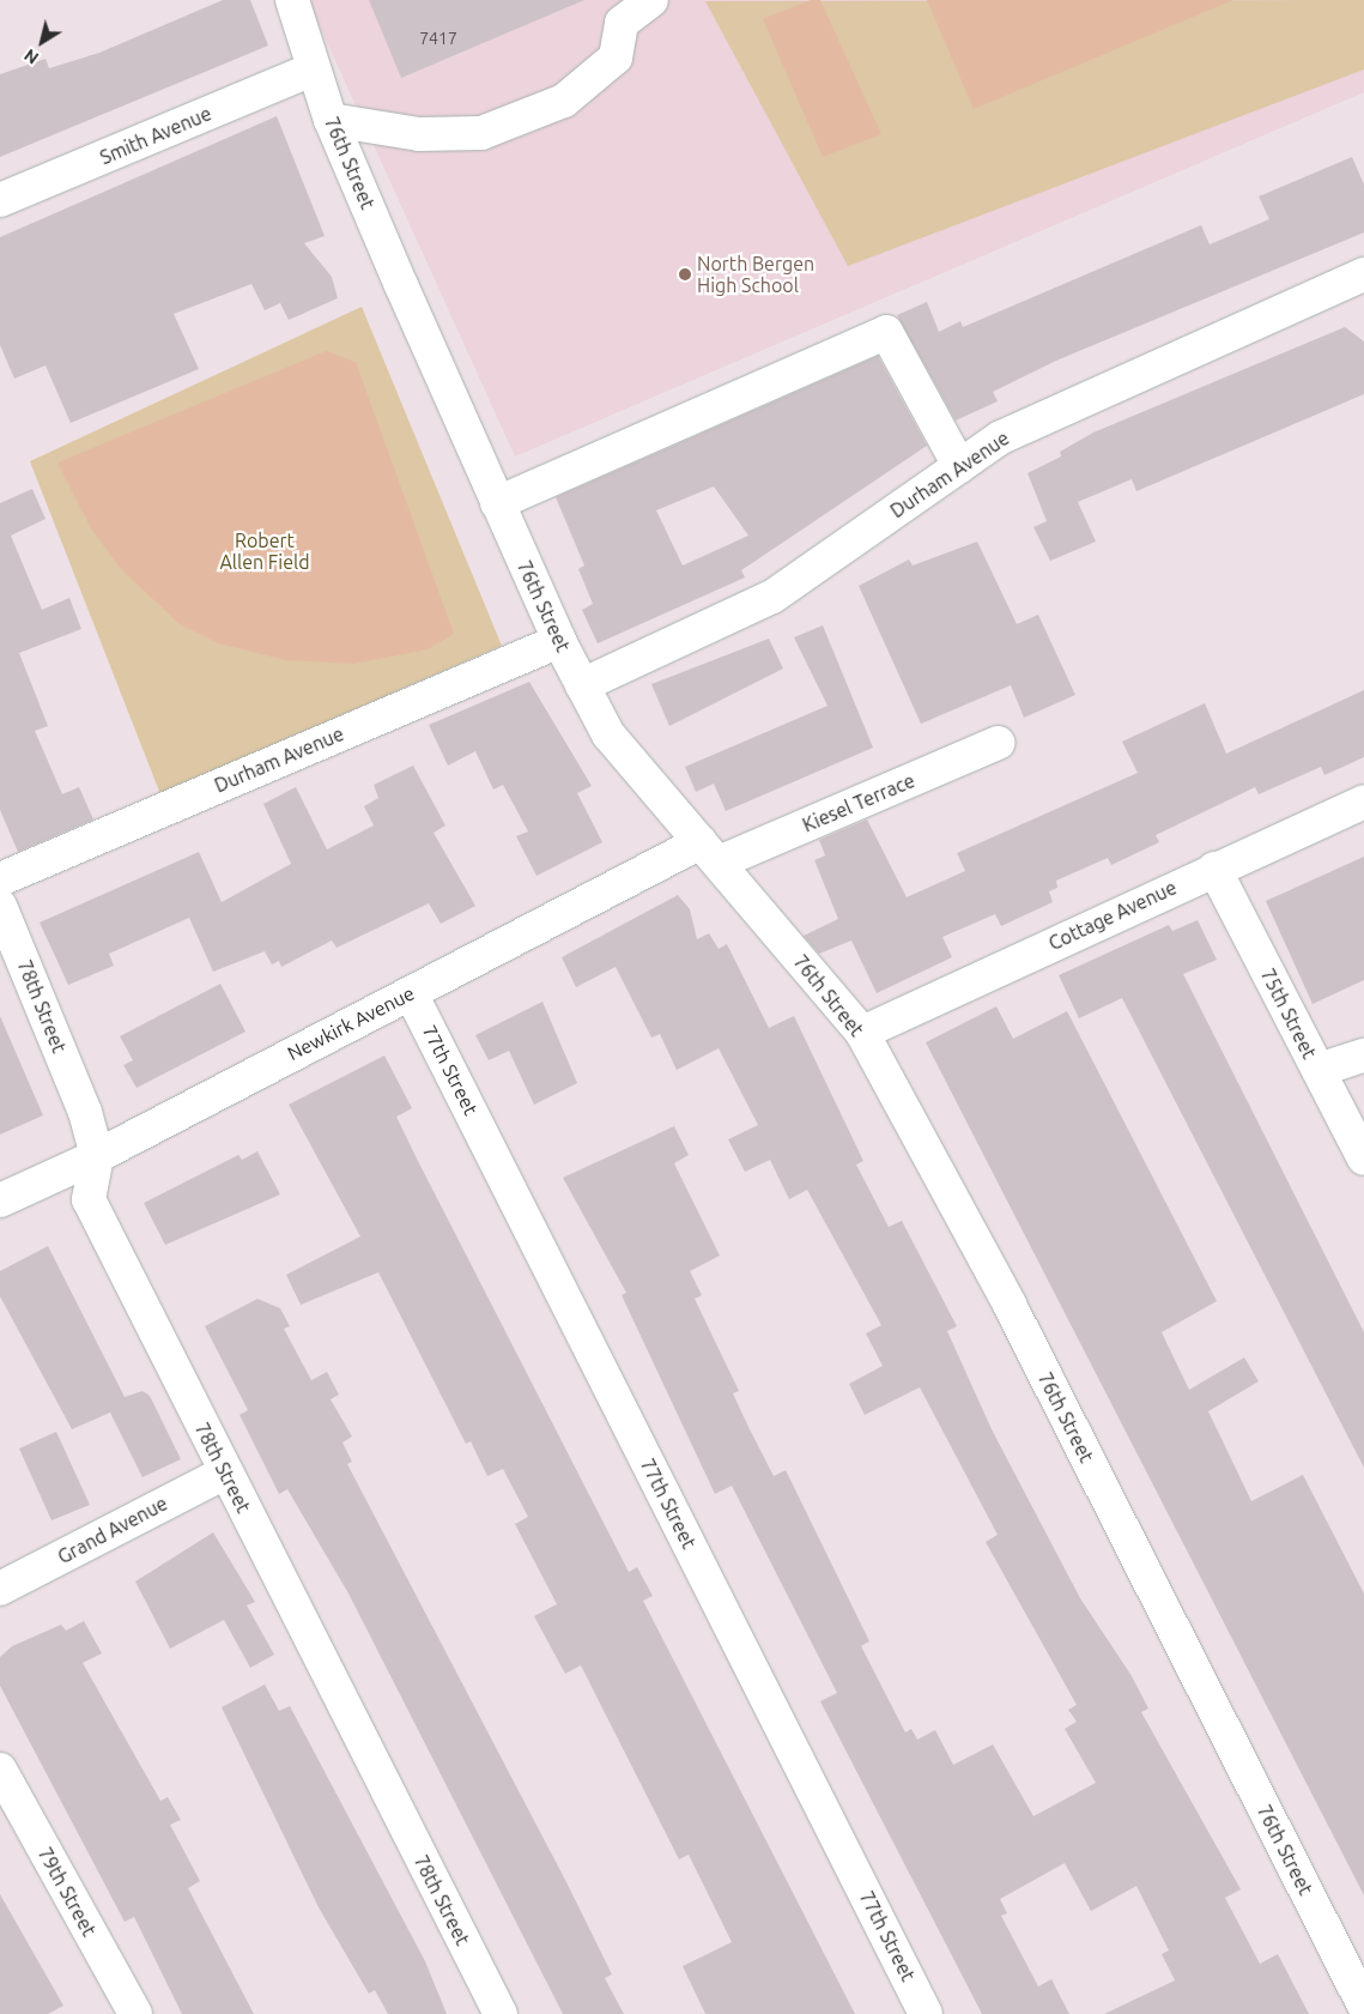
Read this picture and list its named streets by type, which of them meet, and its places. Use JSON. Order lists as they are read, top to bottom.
{
  "streets": {
    "street": [
      "Smith Avenue",
      "76th Street",
      "Durham Avenue",
      "Kiesel Terrace",
      "Cottage Avenue",
      "78th Street",
      "75th Street",
      "Newkirk Avenue",
      "77th Street",
      "Grand Avenue",
      "79th Street"
    ]
  },
  "crossings": [
    ["Smith Avenue", "76th Street"],
    ["76th Street", "Durham Avenue"],
    ["76th Street", "Kiesel Terrace"],
    ["76th Street", "Cottage Avenue"],
    ["76th Street", "Newkirk Avenue"],
    ["Kiesel Terrace", "Newkirk Avenue"],
    ["Cottage Avenue", "75th Street"],
    ["78th Street", "Newkirk Avenue"],
    ["78th Street", "Grand Avenue"],
    ["Newkirk Avenue", "77th Street"]
  ],
  "parks": ["Robert Allen Field"],
  "places": ["North Bergen High School"],
  "house_numbers": ["7417"],
  "north": "bottom left"
}
